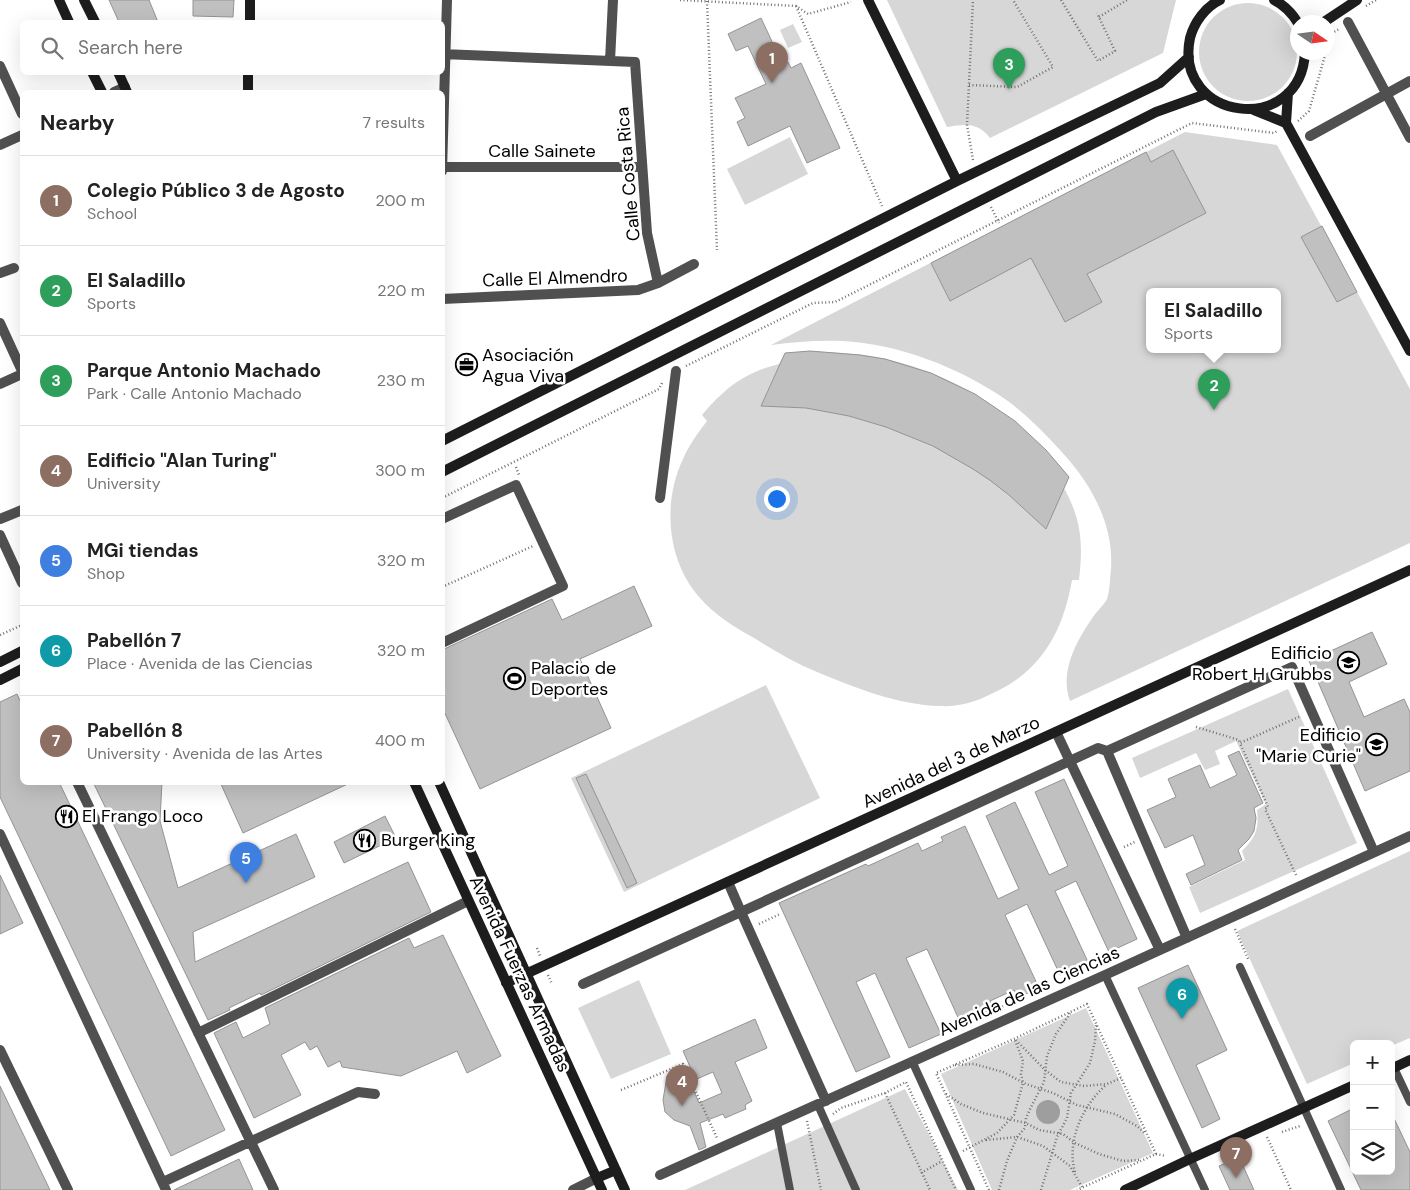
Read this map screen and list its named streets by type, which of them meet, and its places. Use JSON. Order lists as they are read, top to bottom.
{
  "streets": {
    "street": [
      "Calle Sainete",
      "Calle Costa Rica",
      "Calle El Almendro",
      "Avenida del 3 de Marzo",
      "Avenida Fuerzas Armadas",
      "Avenida de las Ciencias"
    ]
  },
  "crossings": [
    ["Calle Sainete", "Calle Costa Rica"],
    ["Calle Costa Rica", "Calle El Almendro"],
    ["Avenida del 3 de Marzo", "Avenida Fuerzas Armadas"]
  ],
  "places": {
    "office": ["Asociación Agua Viva"],
    "school or university": ["Edificio Robert H Grubbs", "Edificio \"Marie Curie\""],
    "sports": ["Palacio de Deportes"],
    "restaurant": ["El Frango Loco", "Burger King"]
  },
  "north": "right",
  "page": {
    "search": "Search here",
    "pins": [
      "1",
      "3",
      "2",
      "5",
      "6",
      "4",
      "7"
    ],
    "heading": ["Nearby", "7 results"],
    "list": [
      {
        "mark": "1",
        "name": "Colegio Público 3 de Agosto",
        "note": "School",
        "value": "200 m"
      },
      {
        "mark": "2",
        "name": "El Saladillo",
        "note": "Sports",
        "value": "220 m"
      },
      {
        "mark": "3",
        "name": "Parque Antonio Machado",
        "note": "Park · Calle Antonio Machado",
        "value": "230 m"
      },
      {
        "mark": "4",
        "name": "Edificio \"Alan Turing\"",
        "note": "University",
        "value": "300 m"
      },
      {
        "mark": "5",
        "name": "MGi tiendas",
        "note": "Shop",
        "value": "320 m"
      },
      {
        "mark": "6",
        "name": "Pabellón 7",
        "note": "Place · Avenida de las Ciencias",
        "value": "320 m"
      },
      {
        "mark": "7",
        "name": "Pabellón 8",
        "note": "University · Avenida de las Artes",
        "value": "400 m"
      }
    ],
    "popup": ["El Saladillo", "Sports"],
    "map_buttons": ["+", "−"]
  }
}
